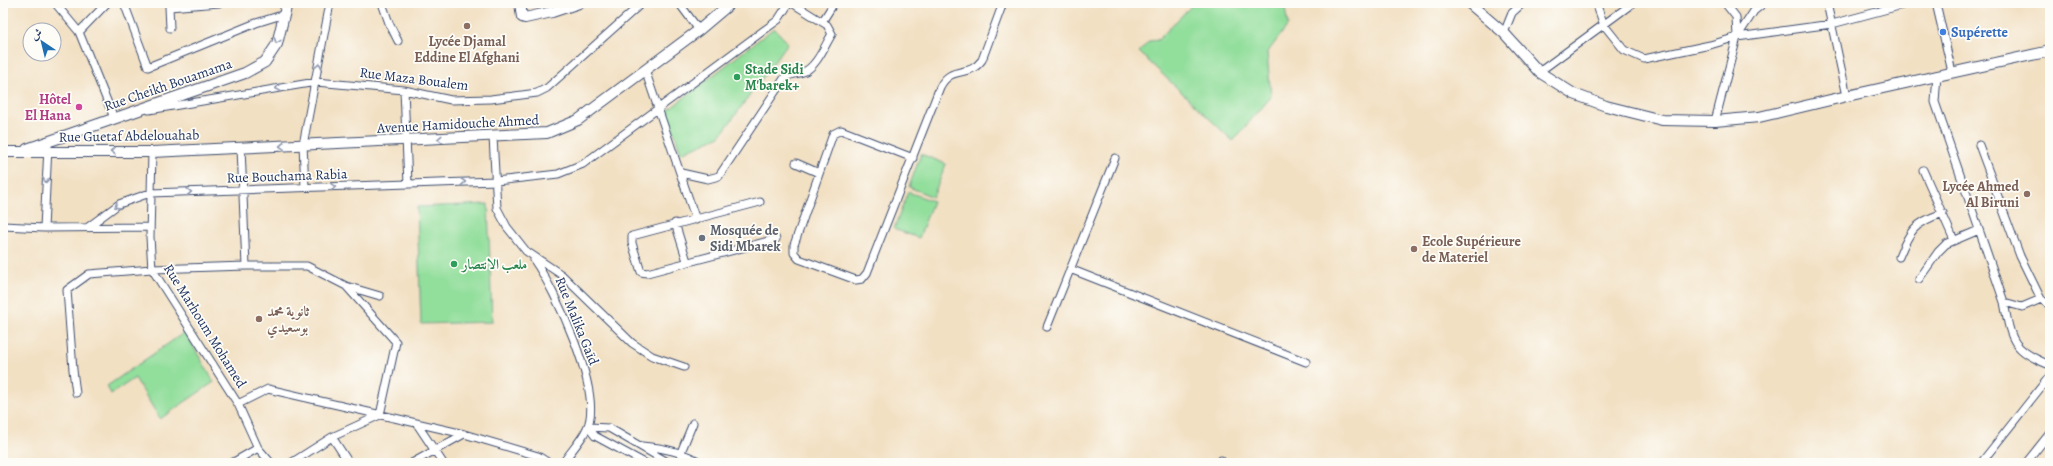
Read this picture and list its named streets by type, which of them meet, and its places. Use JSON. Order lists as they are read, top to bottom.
{
  "streets": {
    "main road": ["Rue Cheikh Bouamama", "Avenue Hamidouche Ahmed", "Rue Guetaf Abdelouahab"],
    "street": [
      "Rue Maza Boualem",
      "Rue Bouchama Rabia",
      "Rue Malika Gaïd",
      "Rue Marhoum Mohamed"
    ]
  },
  "crossings": [
    ["Rue Maza Boualem", "Rue Cheikh Bouamama"],
    ["Rue Cheikh Bouamama", "Rue Guetaf Abdelouahab"],
    ["Avenue Hamidouche Ahmed", "Rue Guetaf Abdelouahab"],
    ["Avenue Hamidouche Ahmed", "Rue Malika Gaïd"],
    ["Rue Guetaf Abdelouahab", "Rue Marhoum Mohamed"],
    ["Rue Bouchama Rabia", "Rue Malika Gaïd"],
    ["Rue Bouchama Rabia", "Rue Marhoum Mohamed"]
  ],
  "one_way": ["Rue Cheikh Bouamama", "Rue Guetaf Abdelouahab"],
  "places": [
    "Lycée Djamal Eddine El Afghani",
    "Supérette",
    "Stade Sidi M'barek+",
    "Hôtel El Hana",
    "Lycée Ahmed Al Biruni",
    "Mosquée de Sidi Mbarek",
    "Ecole Supérieure de Materiel",
    "ملعب الانتصار",
    "ثانوية محمد بوسعيدي"
  ],
  "north": "top left"
}
